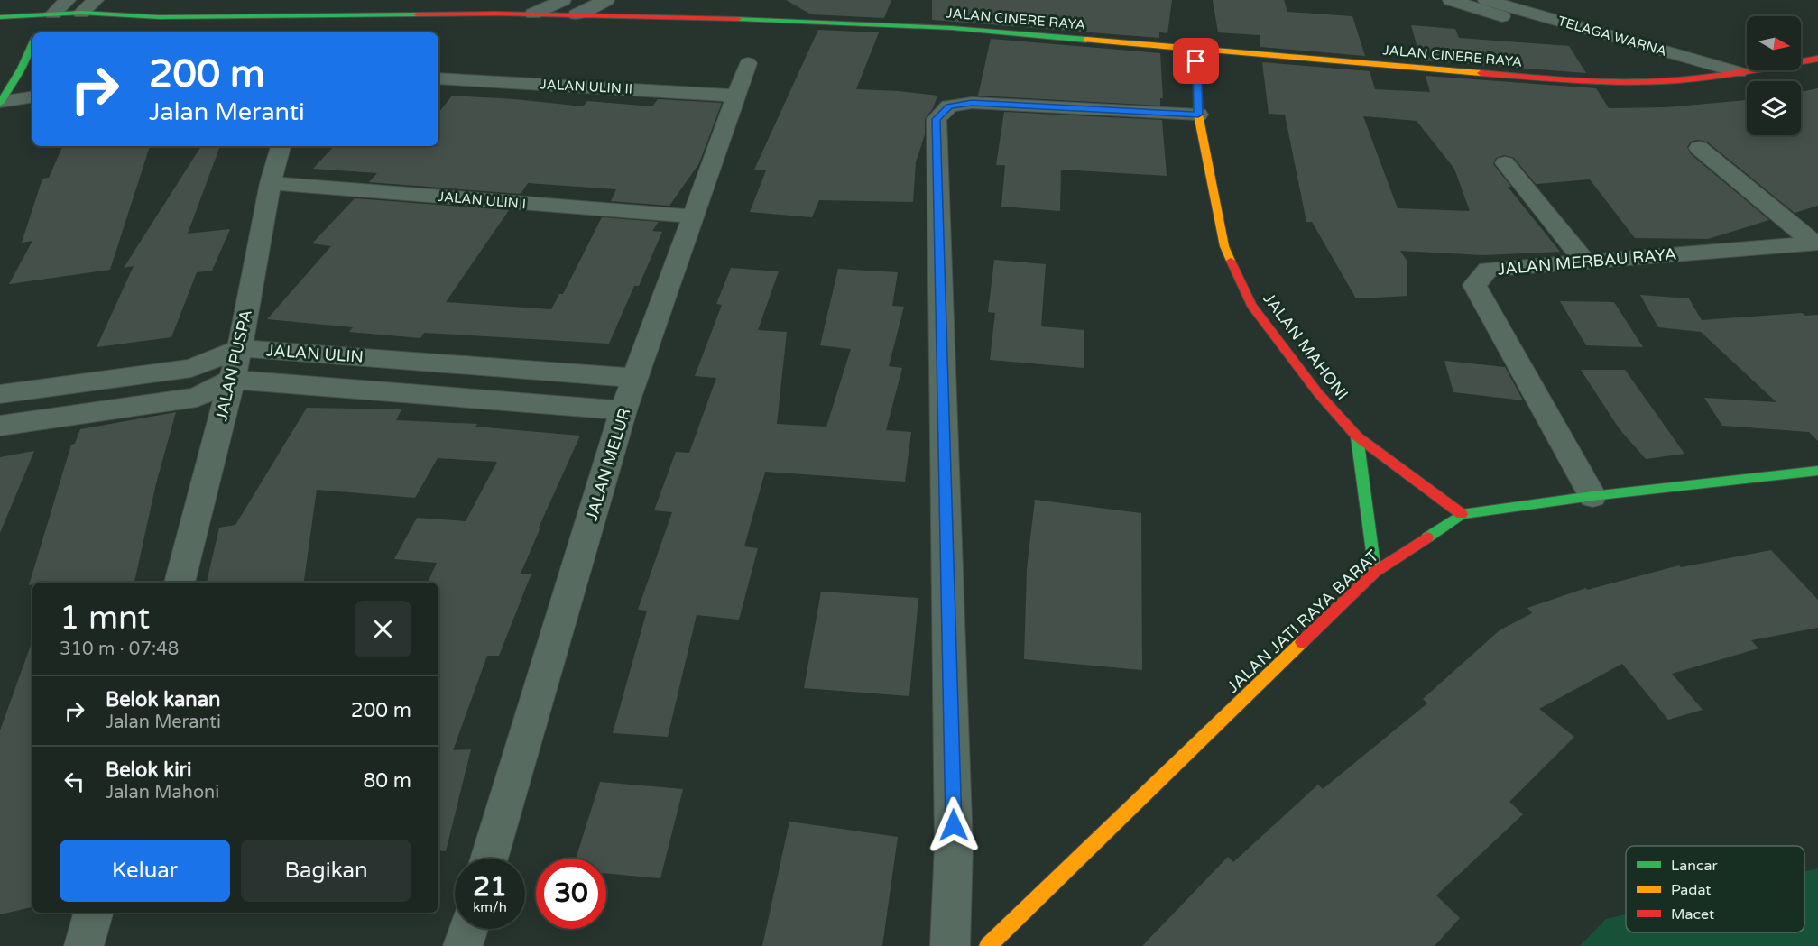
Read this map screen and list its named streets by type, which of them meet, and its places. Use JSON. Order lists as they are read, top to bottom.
{
  "streets": {
    "main road": ["JALAN CINERE RAYA", "JALAN MAHONI", "JALAN JATI RAYA BARAT"],
    "street": [
      "TELAGA WARNA",
      "JALAN ULIN II",
      "JALAN ULIN I",
      "JALAN MERBAU RAYA",
      "JALAN ULIN",
      "JALAN PUSPA",
      "JALAN MELUR"
    ]
  },
  "crossings": [
    ["JALAN CINERE RAYA", "TELAGA WARNA"],
    ["JALAN CINERE RAYA", "JALAN MAHONI"],
    ["JALAN ULIN II", "JALAN MELUR"],
    ["JALAN ULIN I", "JALAN PUSPA"],
    ["JALAN ULIN I", "JALAN MELUR"],
    ["JALAN MERBAU RAYA", "JALAN JATI RAYA BARAT"],
    ["JALAN MAHONI", "JALAN JATI RAYA BARAT"],
    ["JALAN ULIN", "JALAN PUSPA"],
    ["JALAN ULIN", "JALAN MELUR"]
  ],
  "legend": ["Lancar", "Padat", "Macet"],
  "north": "right",
  "page": {
    "turn": ["200 m", "Jalan Meranti"],
    "heading": ["1 mnt", "310 m · 07:48"],
    "list": [
      {
        "name": "Belok kanan",
        "note": "Jalan Meranti",
        "value": "200 m"
      },
      {
        "name": "Belok kiri",
        "note": "Jalan Mahoni",
        "value": "80 m"
      }
    ],
    "buttons": ["Keluar", "Bagikan"],
    "speed": "21 km/h",
    "limit": "30"
  }
}
